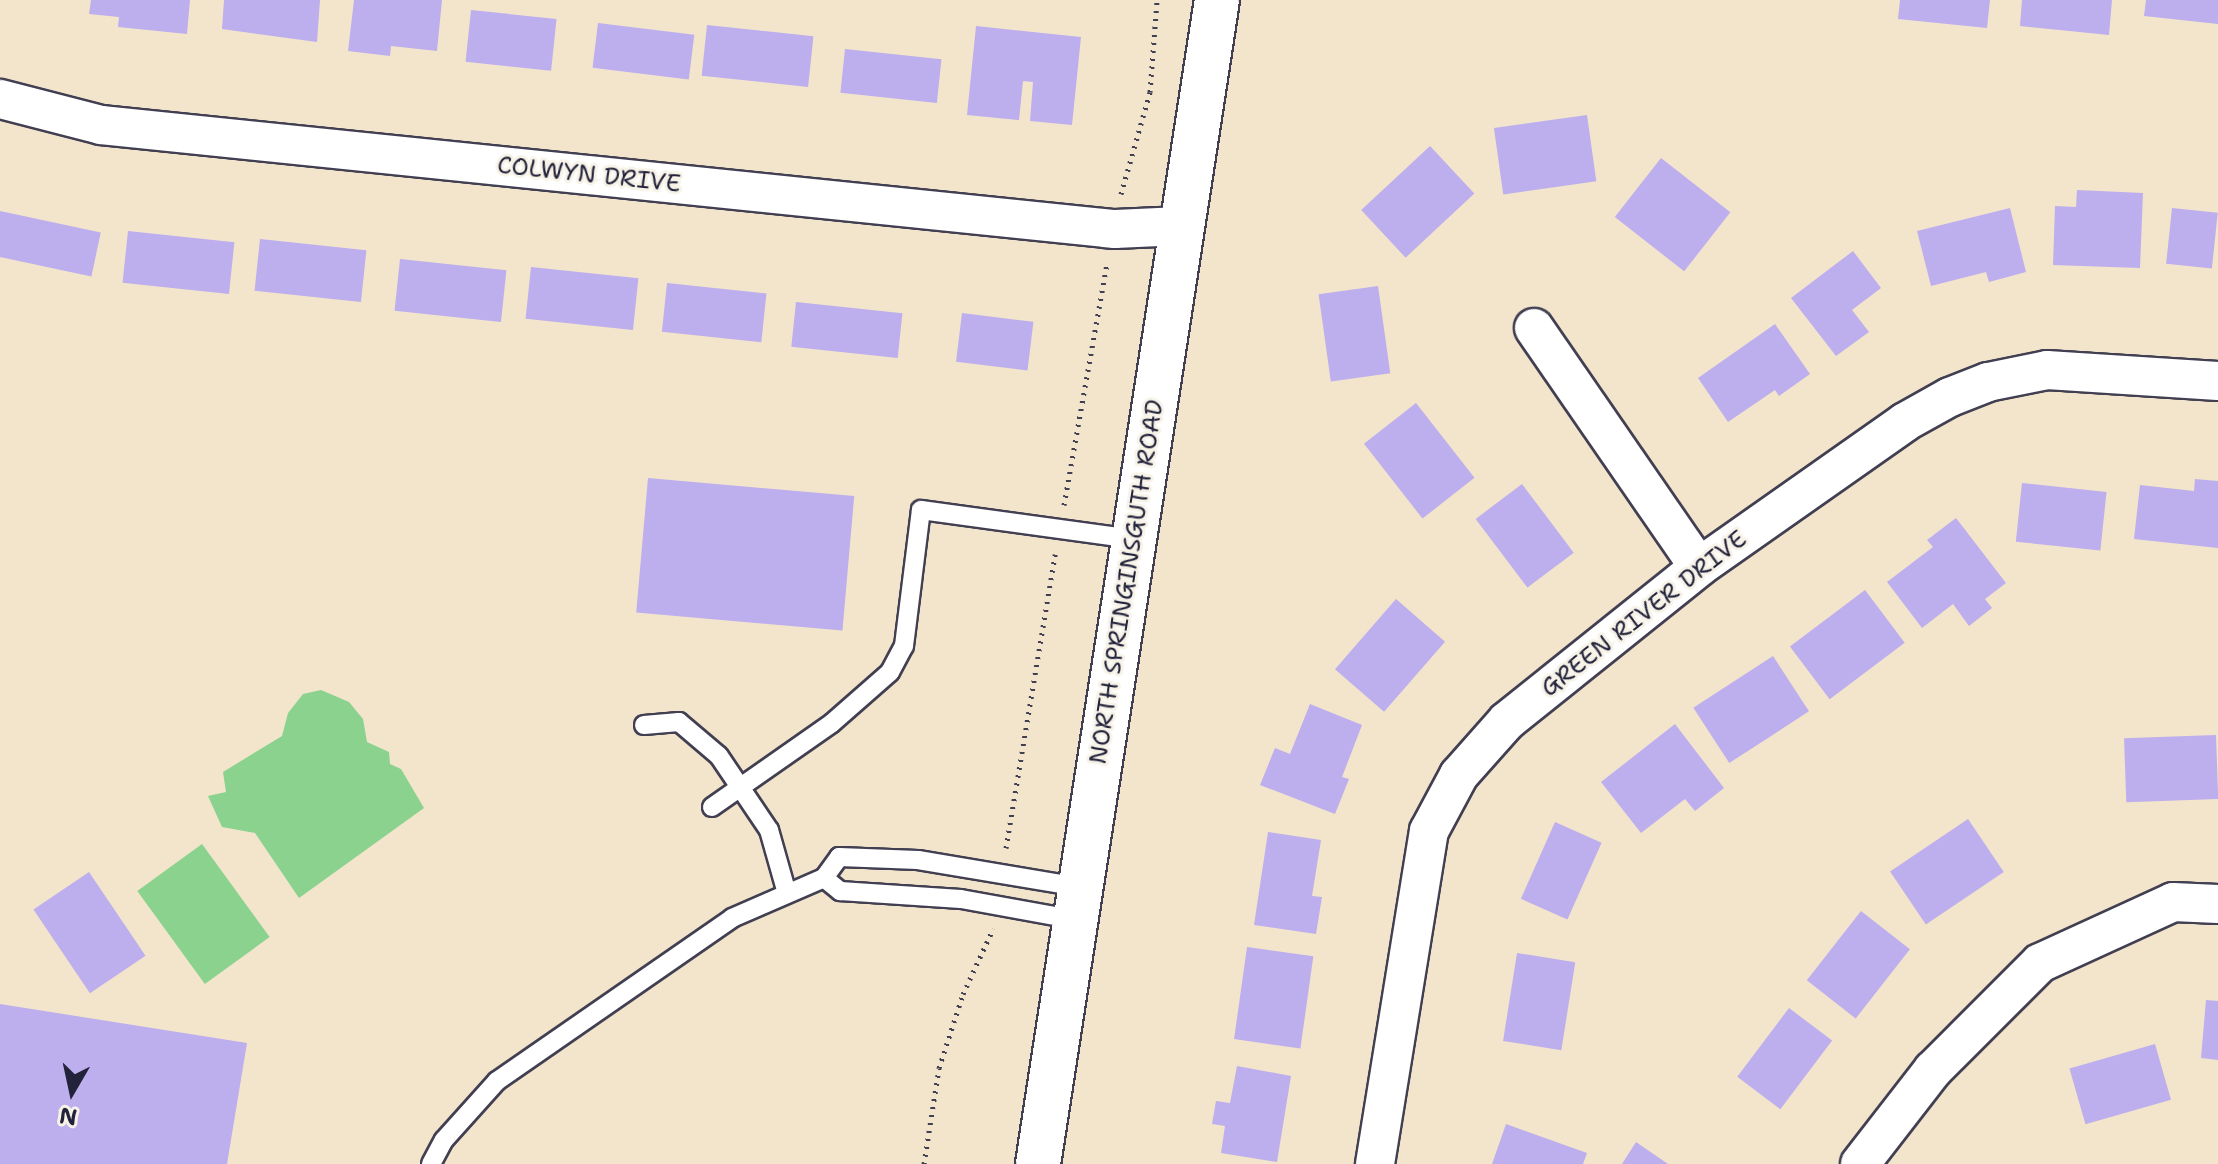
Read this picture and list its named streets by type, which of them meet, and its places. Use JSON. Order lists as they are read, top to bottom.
{
  "streets": {
    "street": ["COLWYN DRIVE", "NORTH SPRINGINSGUTH ROAD", "GREEN RIVER DRIVE"]
  },
  "crossings": [
    ["COLWYN DRIVE", "NORTH SPRINGINSGUTH ROAD"]
  ],
  "north": "bottom"
}
